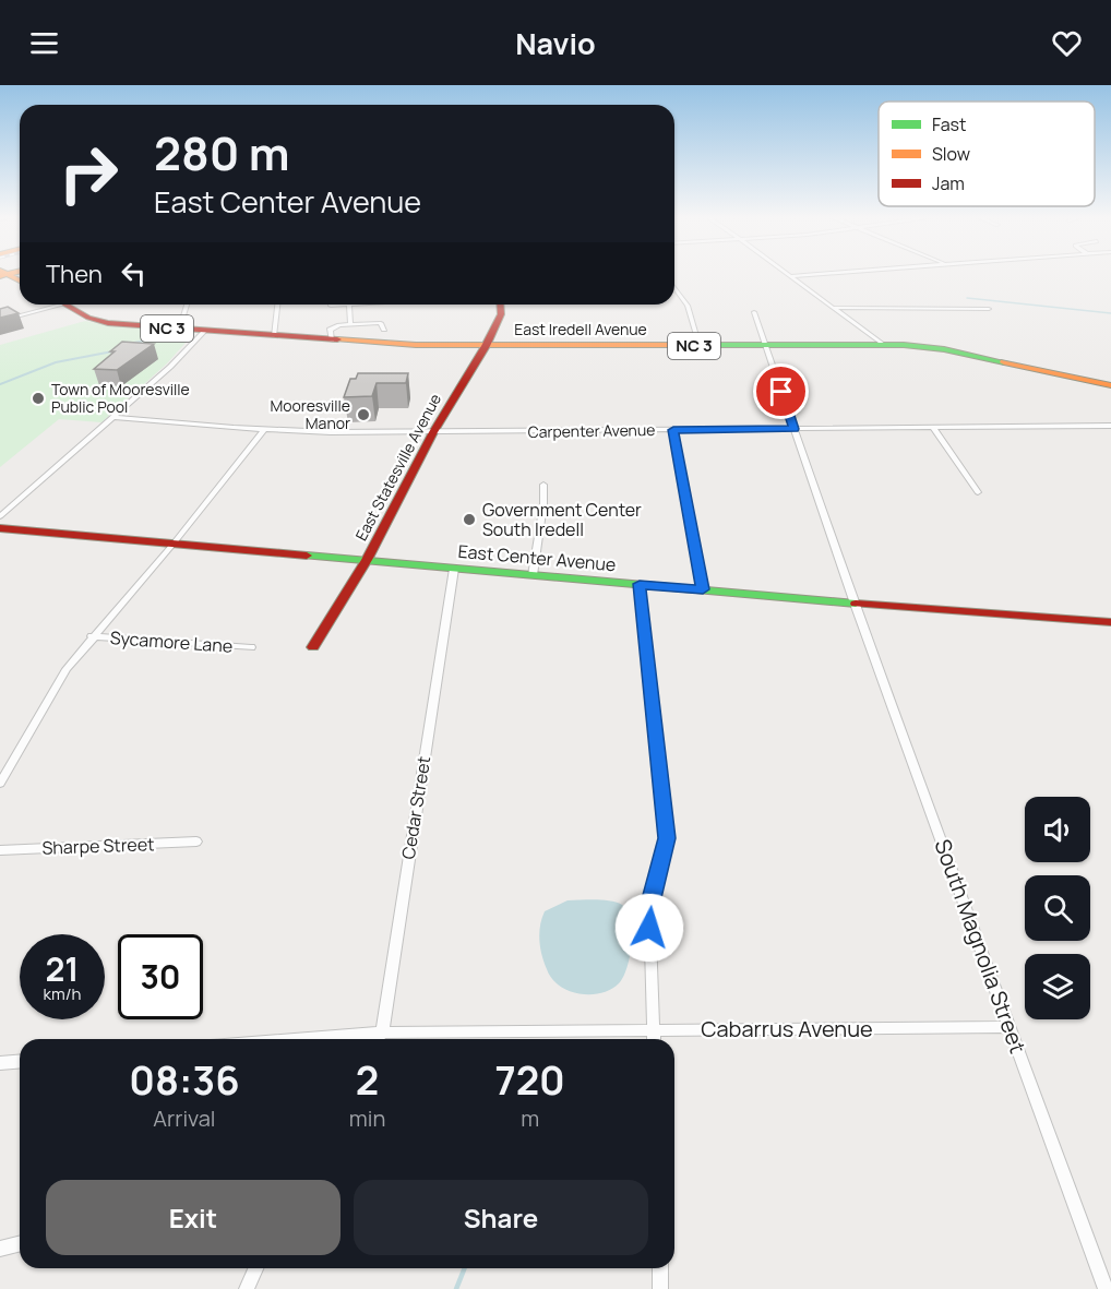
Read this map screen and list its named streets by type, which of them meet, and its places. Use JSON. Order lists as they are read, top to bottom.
{
  "streets": {
    "street": [
      "NC 3",
      "East Iredell Avenue",
      "Carpenter Avenue",
      "East Statesville Avenue",
      "East Center Avenue",
      "Sycamore Lane",
      "Cedar Street",
      "Sharpe Street",
      "South Magnolia Street",
      "Cabarrus Avenue"
    ]
  },
  "crossings": [
    ["East Iredell Avenue", "East Statesville Avenue"],
    ["East Iredell Avenue", "South Magnolia Street"],
    ["Carpenter Avenue", "East Statesville Avenue"],
    ["Carpenter Avenue", "South Magnolia Street"],
    ["East Statesville Avenue", "East Center Avenue"],
    ["East Center Avenue", "Cedar Street"],
    ["East Center Avenue", "South Magnolia Street"],
    ["Cedar Street", "Cabarrus Avenue"],
    ["South Magnolia Street", "Cabarrus Avenue"]
  ],
  "places": ["Town of Mooresville Public Pool", "Mooresville Manor", "Government Center South Iredell"],
  "legend": ["Fast", "Slow", "Jam"],
  "page": {
    "header": "Navio",
    "turn": ["280 m", "East Center Avenue"],
    "then": "Then",
    "speed": "21 km/h",
    "limit": "30",
    "eta": [
      "08:36",
      "Arrival",
      "2",
      "min",
      "720",
      "m"
    ],
    "buttons": ["Exit", "Share"]
  }
}
